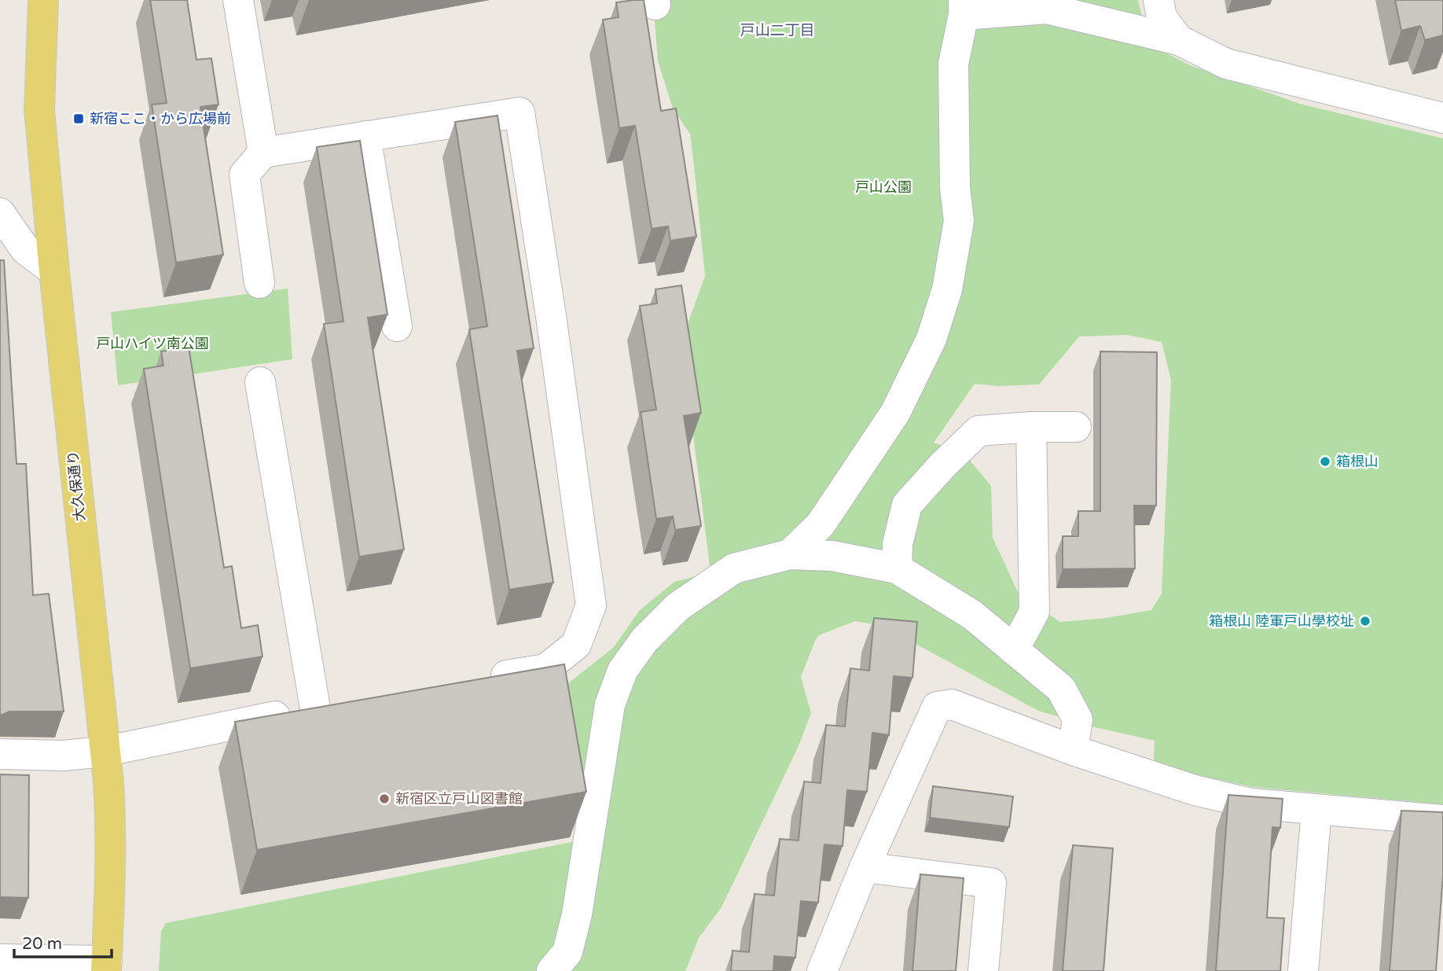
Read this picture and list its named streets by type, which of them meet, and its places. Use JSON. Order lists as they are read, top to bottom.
{
  "streets": {
    "main road": ["大久保通り"]
  },
  "districts": ["戸山二丁目"],
  "parks": ["戸山公園", "戸山ハイツ南公園"],
  "places": {
    "transit": ["新宿ここ・から広場前"],
    "other": ["箱根山", "箱根山 陸軍戸山學校址", "新宿区立戸山図書館"]
  },
  "scale_bar": "20 m"
}
